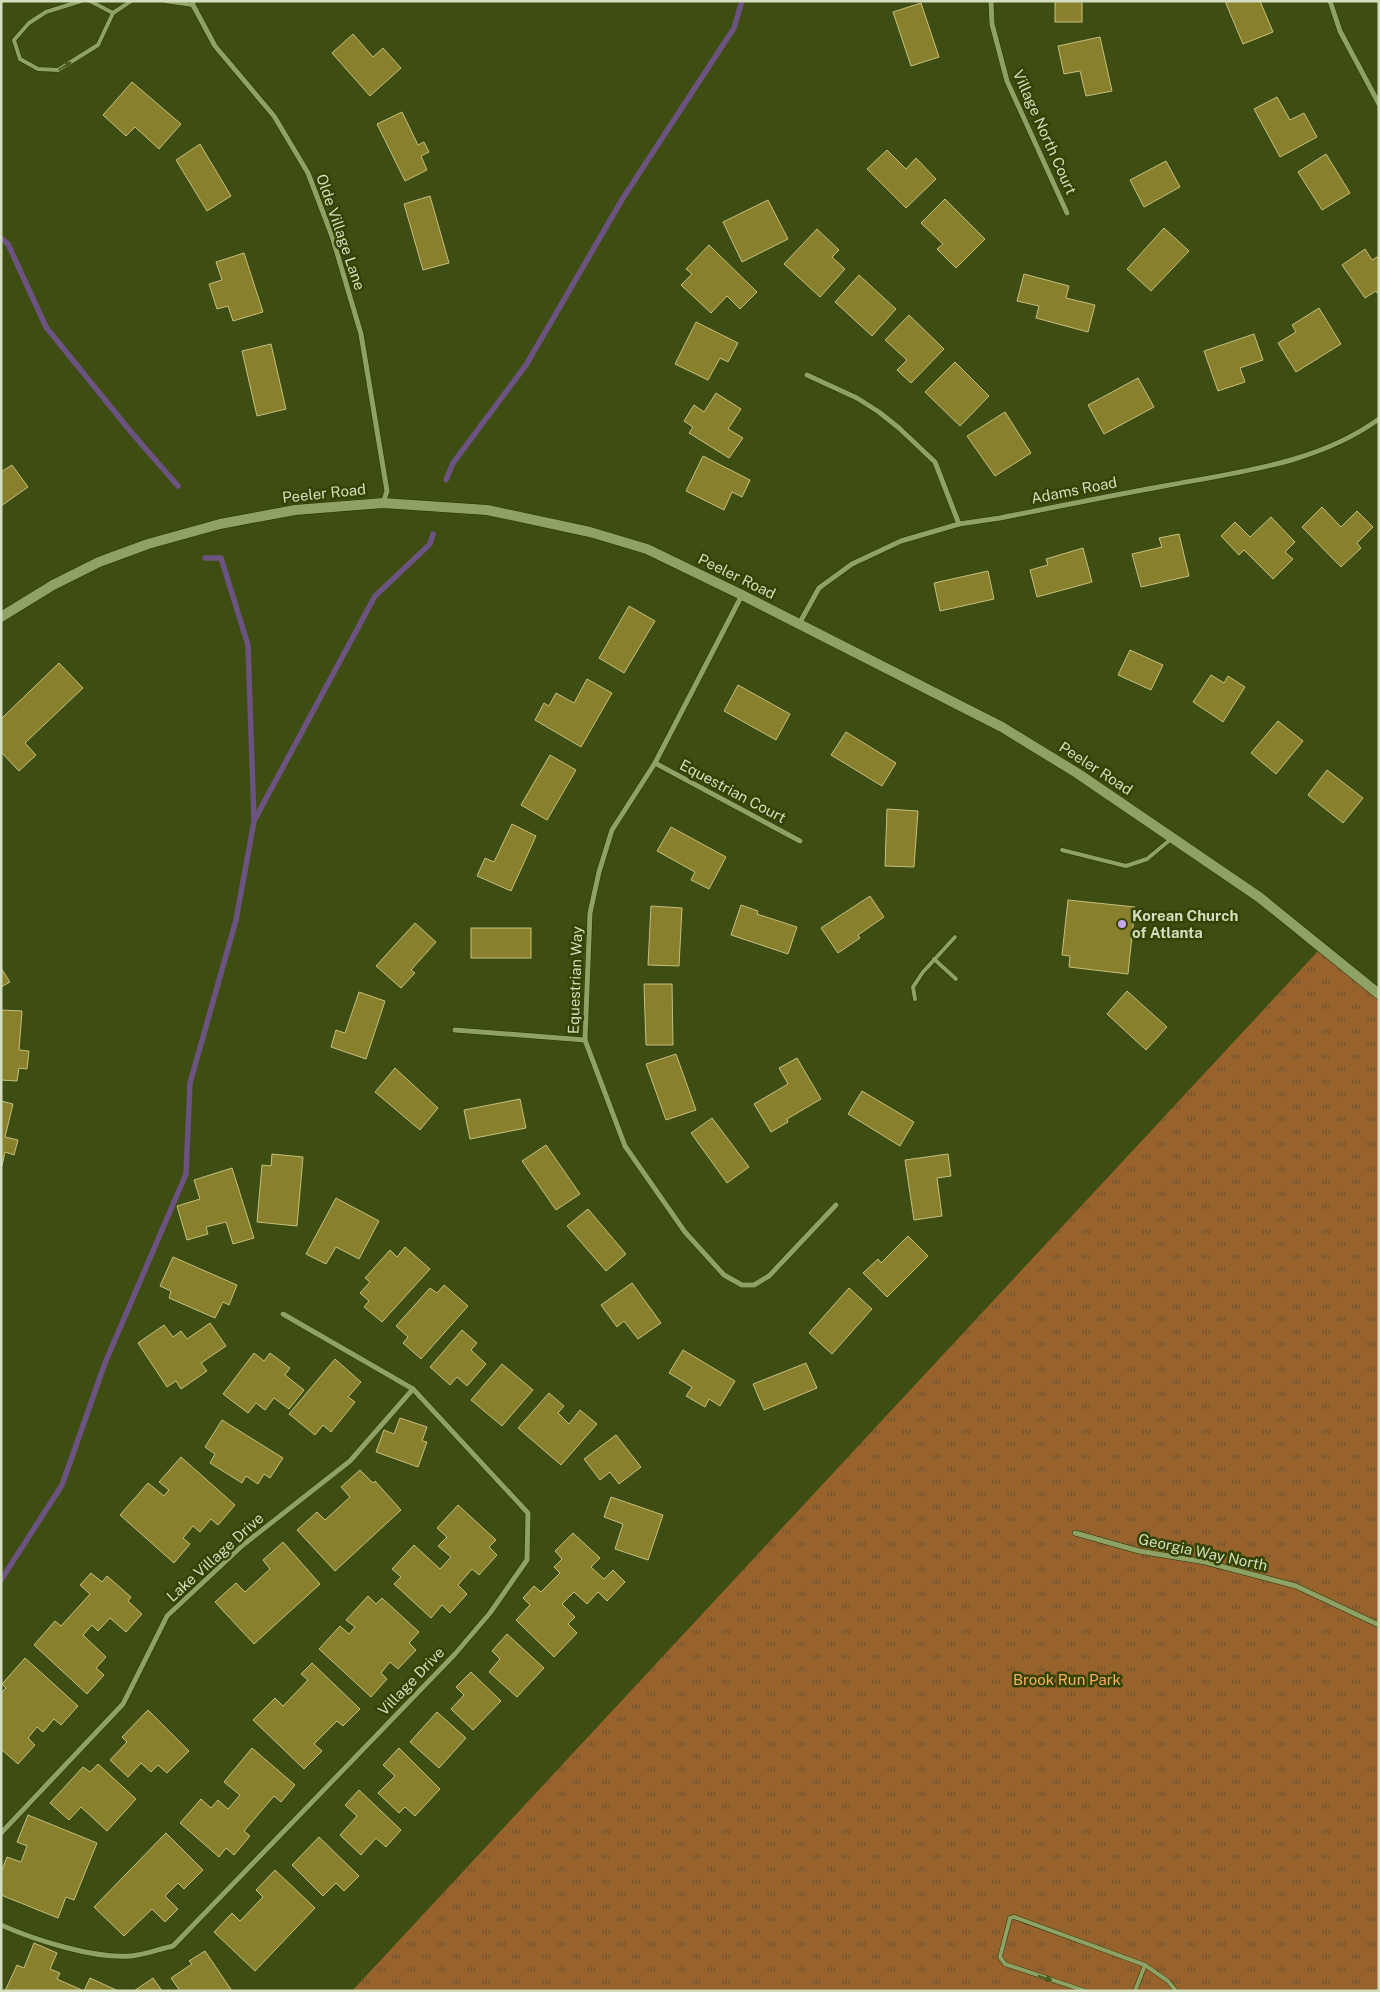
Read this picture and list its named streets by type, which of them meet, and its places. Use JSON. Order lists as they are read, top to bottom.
{
  "streets": {
    "street": [
      "Village North Court",
      "Olde Village Lane",
      "Adams Road",
      "Peeler Road",
      "Equestrian Court",
      "Equestrian Way",
      "Georgia Way North",
      "Lake Village Drive",
      "Village Drive"
    ]
  },
  "crossings": [
    ["Olde Village Lane", "Peeler Road"],
    ["Adams Road", "Peeler Road"],
    ["Peeler Road", "Equestrian Way"],
    ["Equestrian Court", "Equestrian Way"],
    ["Lake Village Drive", "Village Drive"]
  ],
  "parks": ["Brook Run Park"],
  "places": ["Korean Church of Atlanta"]
}
